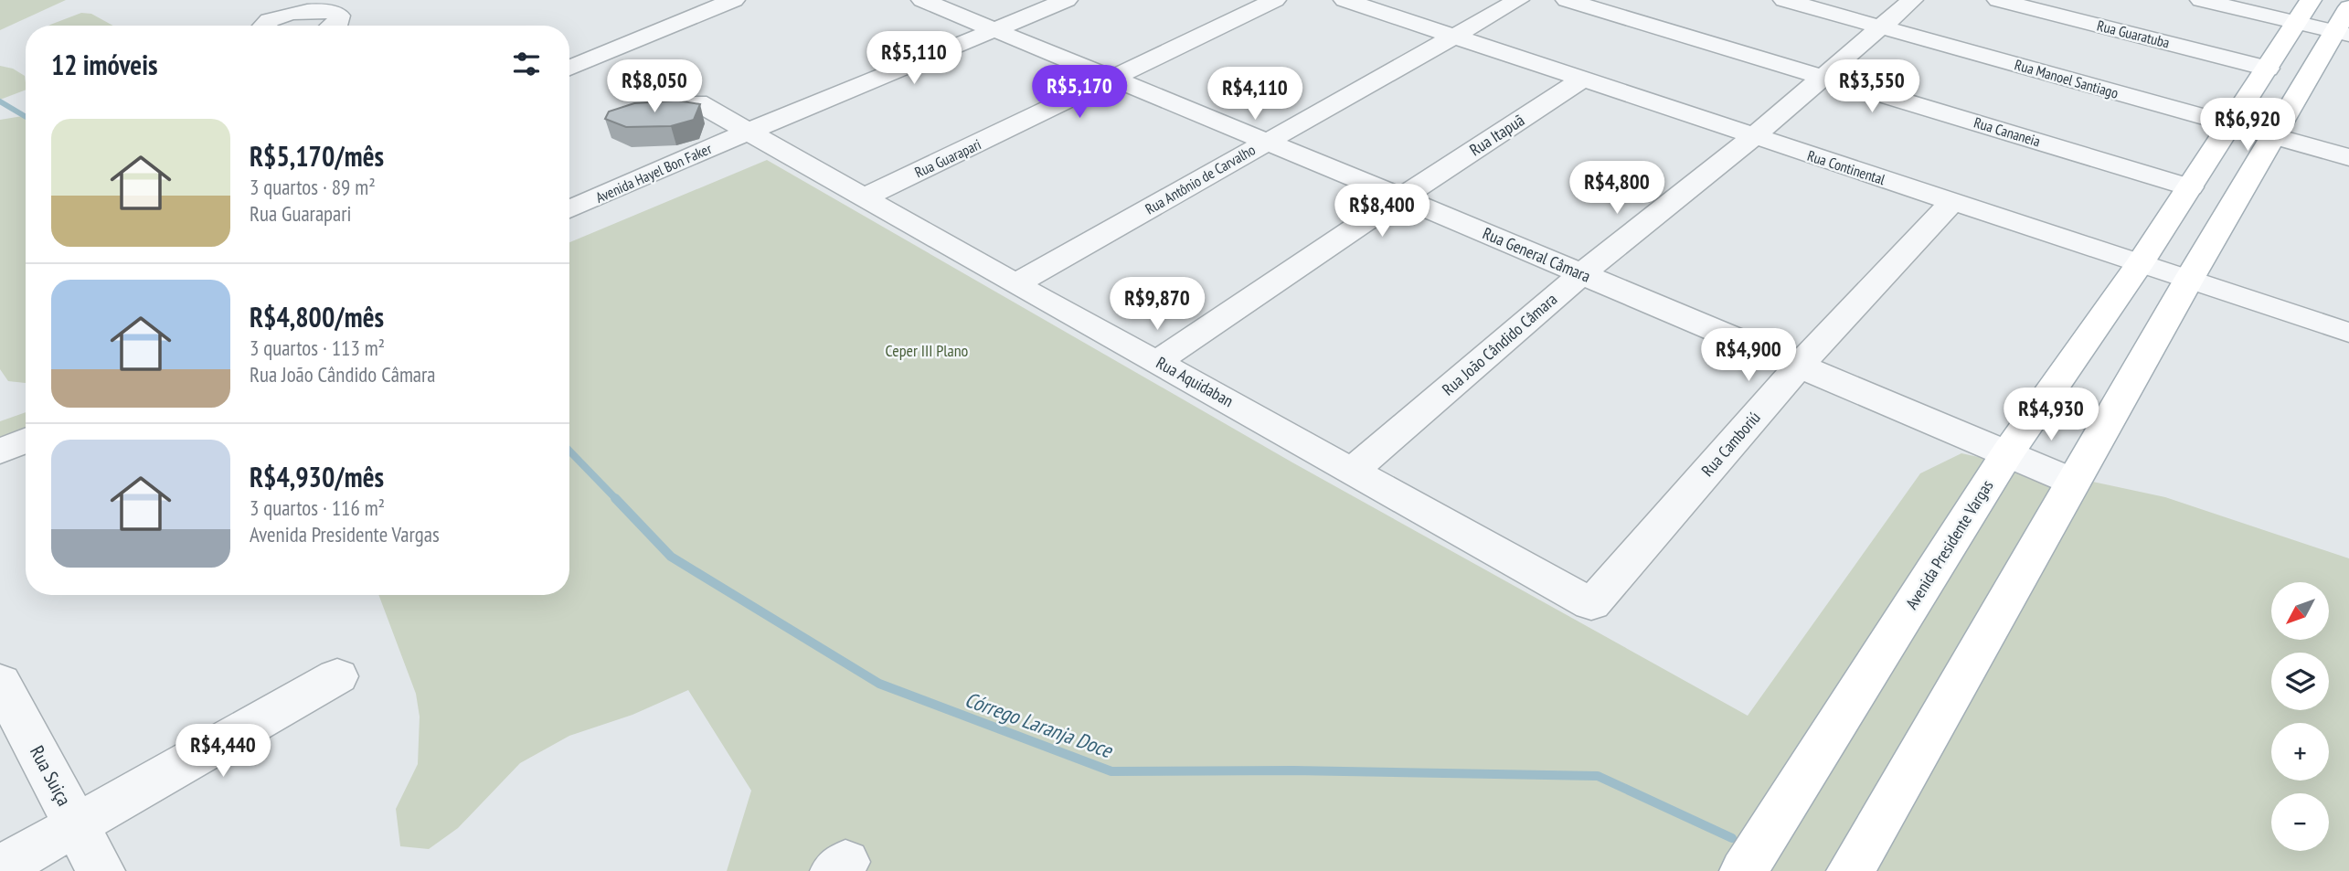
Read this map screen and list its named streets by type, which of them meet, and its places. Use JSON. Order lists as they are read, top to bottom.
{
  "streets": {
    "main road": ["Avenida Presidente Vargas"],
    "street": [
      "Rua Guaratuba",
      "Rua Manoel Santiago",
      "Rua Cananeia",
      "Rua Itapuã",
      "Rua Guarapari",
      "Rua Continental",
      "Avenida Hayel Bon Faker",
      "Rua Antônio de Carvalho",
      "Rua General Câmara",
      "Rua João Cândido Câmara",
      "Rua Aquidaban",
      "Rua Camboriú",
      "Rua Suiça"
    ]
  },
  "crossings": [
    ["Rua Guaratuba", "Avenida Presidente Vargas"],
    ["Rua Manoel Santiago", "Rua João Cândido Câmara"],
    ["Rua Manoel Santiago", "Avenida Presidente Vargas"],
    ["Rua Cananeia", "Rua João Cândido Câmara"],
    ["Rua Cananeia", "Avenida Presidente Vargas"],
    ["Rua Itapuã", "Rua Continental"],
    ["Rua Itapuã", "Rua General Câmara"],
    ["Rua Itapuã", "Rua Aquidaban"],
    ["Rua Guarapari", "Rua General Câmara"],
    ["Rua Guarapari", "Rua Aquidaban"],
    ["Rua Continental", "Rua Antônio de Carvalho"],
    ["Rua Continental", "Rua João Cândido Câmara"],
    ["Rua Continental", "Rua Camboriú"],
    ["Rua Continental", "Avenida Presidente Vargas"],
    ["Avenida Hayel Bon Faker", "Rua General Câmara"],
    ["Avenida Hayel Bon Faker", "Rua Aquidaban"],
    ["Rua Antônio de Carvalho", "Rua General Câmara"],
    ["Rua Antônio de Carvalho", "Rua Aquidaban"],
    ["Rua General Câmara", "Rua João Cândido Câmara"],
    ["Rua General Câmara", "Rua Camboriú"],
    ["Rua General Câmara", "Avenida Presidente Vargas"],
    ["Rua João Cândido Câmara", "Rua Aquidaban"],
    ["Rua Aquidaban", "Rua Camboriú"]
  ],
  "water": ["Córrego Laranja Doce"],
  "parks": ["Ceper III Plano"],
  "north": "bottom left",
  "page": {
    "heading": "12 imóveis",
    "price": [
      "R$5,110",
      "R$8,050",
      "R$3,550",
      "R$5,170",
      "R$4,110",
      "R$6,920",
      "R$4,800",
      "R$8,400",
      "R$9,870",
      "R$4,900",
      "R$4,930",
      "R$4,440"
    ],
    "list": [
      {
        "name": "R$5,170/mês",
        "note": "3 quartos · 89 m² · Rua Guarapari"
      },
      {
        "name": "R$4,800/mês",
        "note": "3 quartos · 113 m² · Rua João Cândido Câmara"
      },
      {
        "name": "R$4,930/mês",
        "note": "3 quartos · 116 m² · Avenida Presidente Vargas"
      }
    ],
    "map_buttons": ["+", "−"]
  }
}
